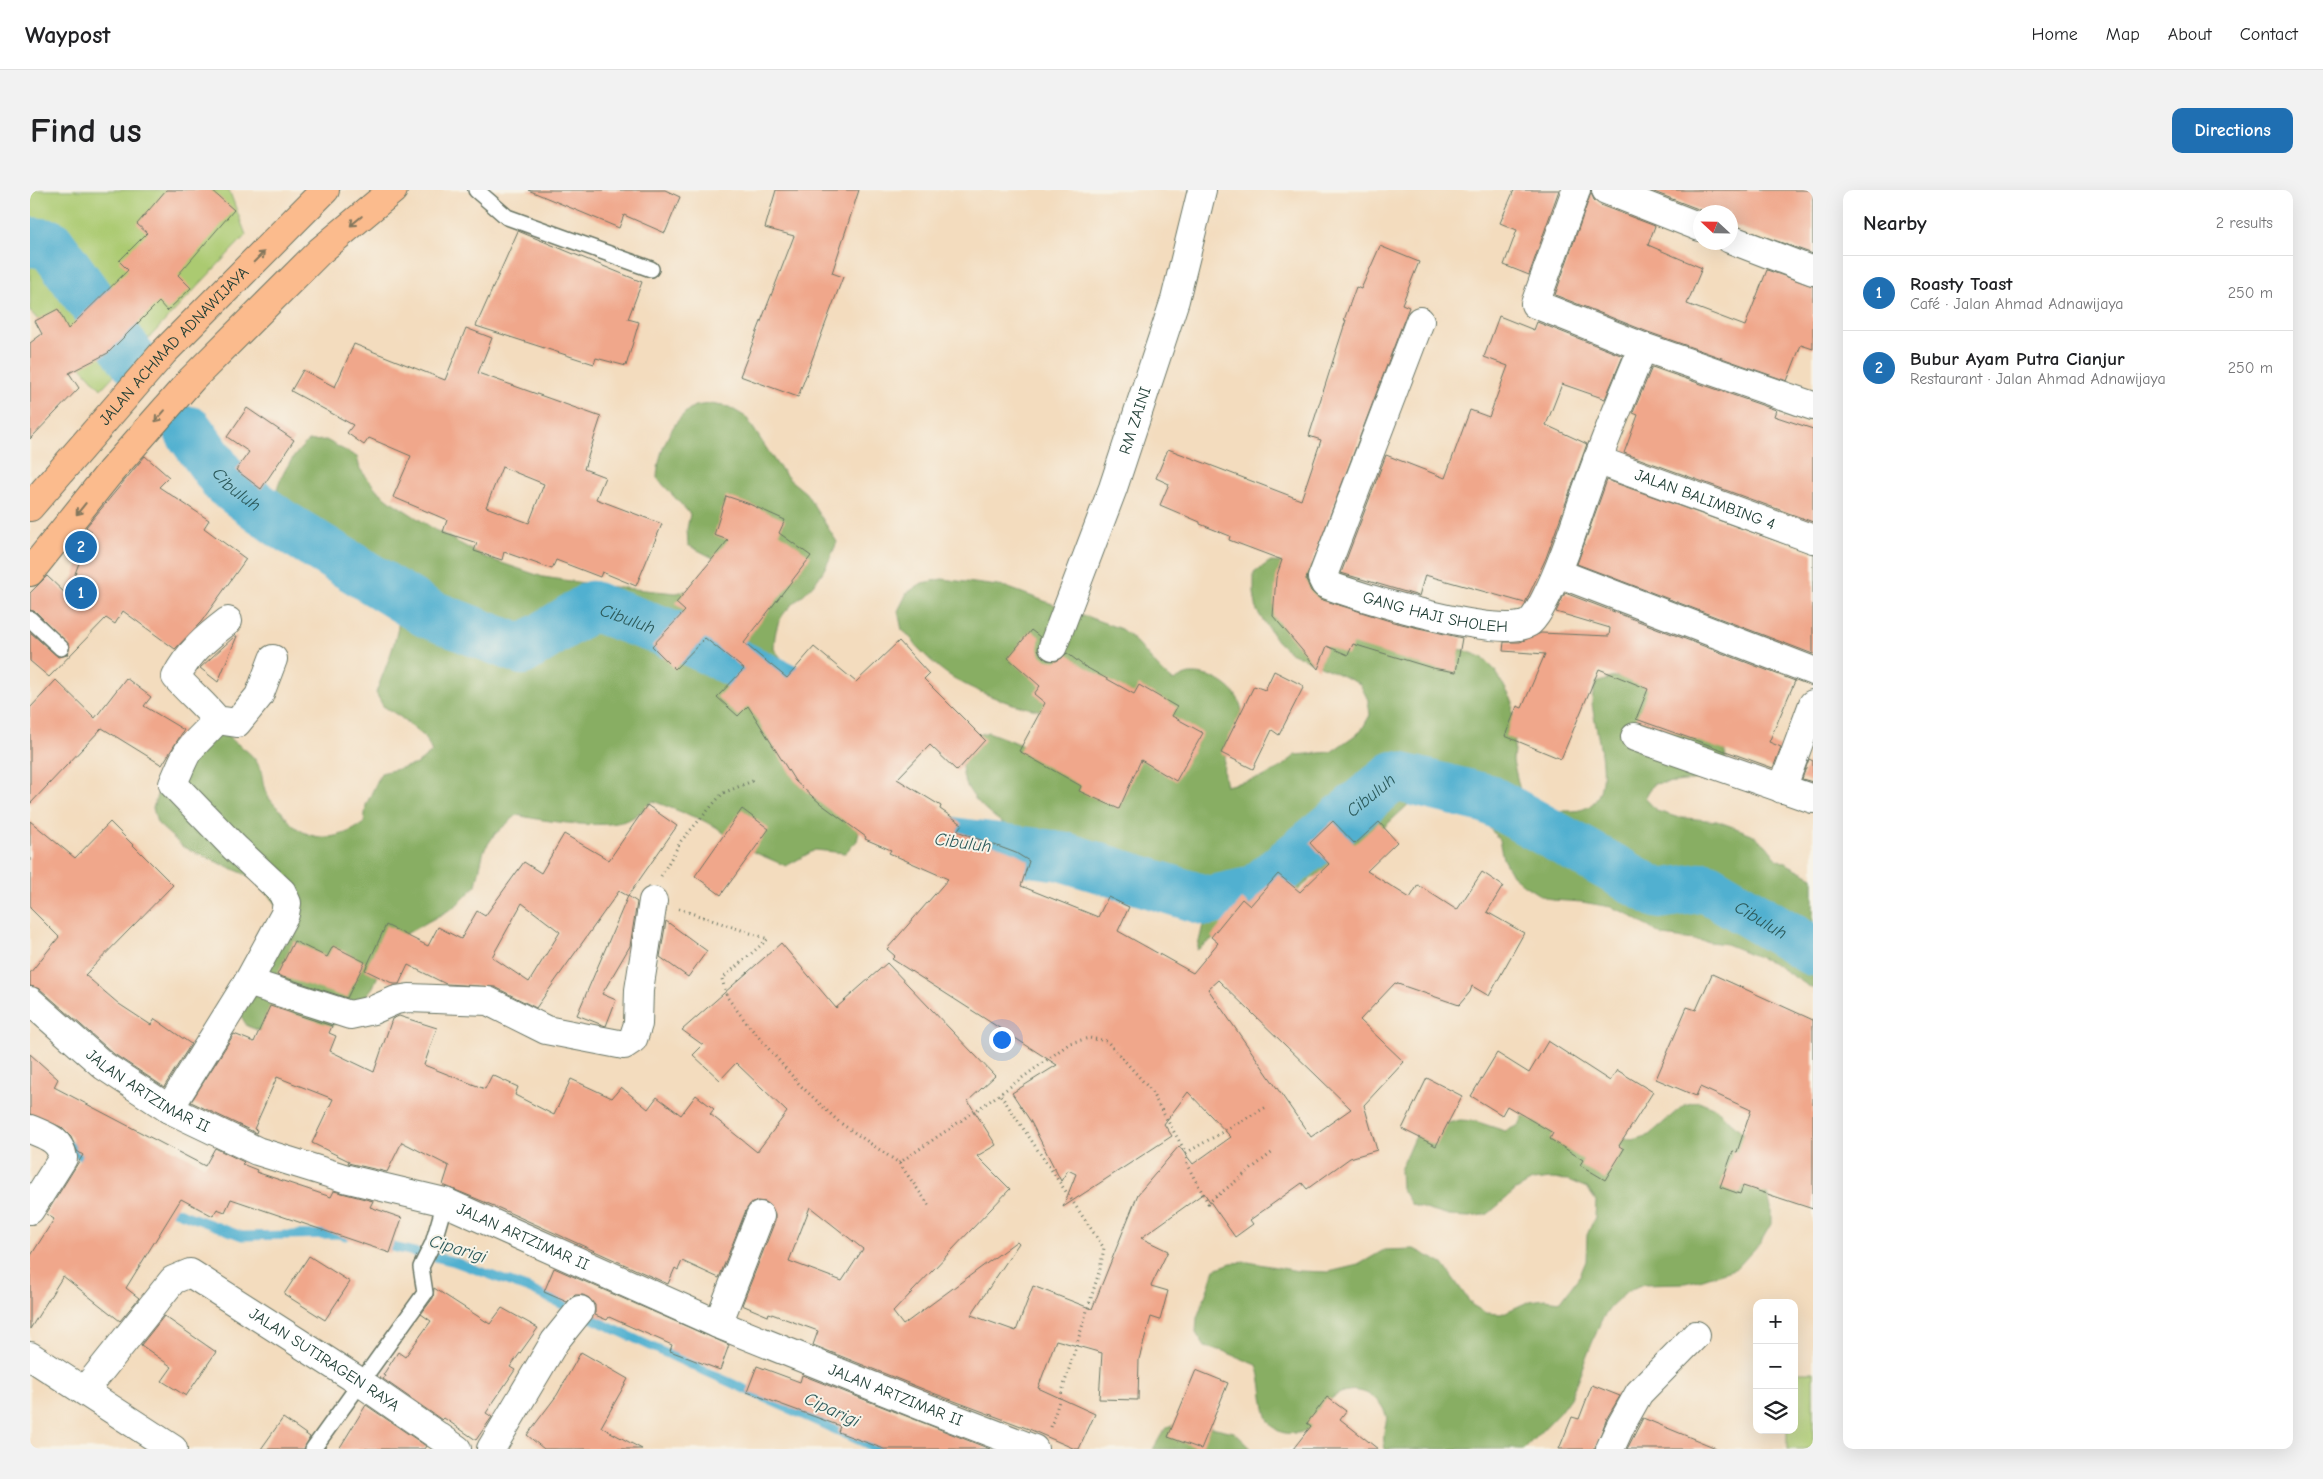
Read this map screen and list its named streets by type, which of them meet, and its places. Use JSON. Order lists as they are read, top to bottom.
{
  "streets": {
    "main road": ["JALAN ACHMAD ADNAWIJAYA"],
    "street": [
      "RM ZAINI",
      "JALAN BALIMBING 4",
      "GANG HAJI SHOLEH",
      "JALAN ARTZIMAR II",
      "JALAN SUTIRAGEN RAYA"
    ]
  },
  "crossings": [
    ["JALAN BALIMBING 4", "GANG HAJI SHOLEH"]
  ],
  "water": ["Cibuluh", "Ciparigi"],
  "north": "left",
  "page": {
    "header": "Waypost",
    "nav": [
      "Home",
      "Map",
      "About",
      "Contact"
    ],
    "buttons": "Directions",
    "title": "Find us",
    "heading": ["Nearby", "2 results"],
    "list": [
      {
        "mark": "1",
        "name": "Roasty Toast",
        "note": "Café · Jalan Ahmad Adnawijaya",
        "value": "250 m"
      },
      {
        "mark": "2",
        "name": "Bubur Ayam Putra Cianjur",
        "note": "Restaurant · Jalan Ahmad Adnawijaya",
        "value": "250 m"
      }
    ],
    "pins": ["2", "1"],
    "map_buttons": ["+", "−"]
  }
}
